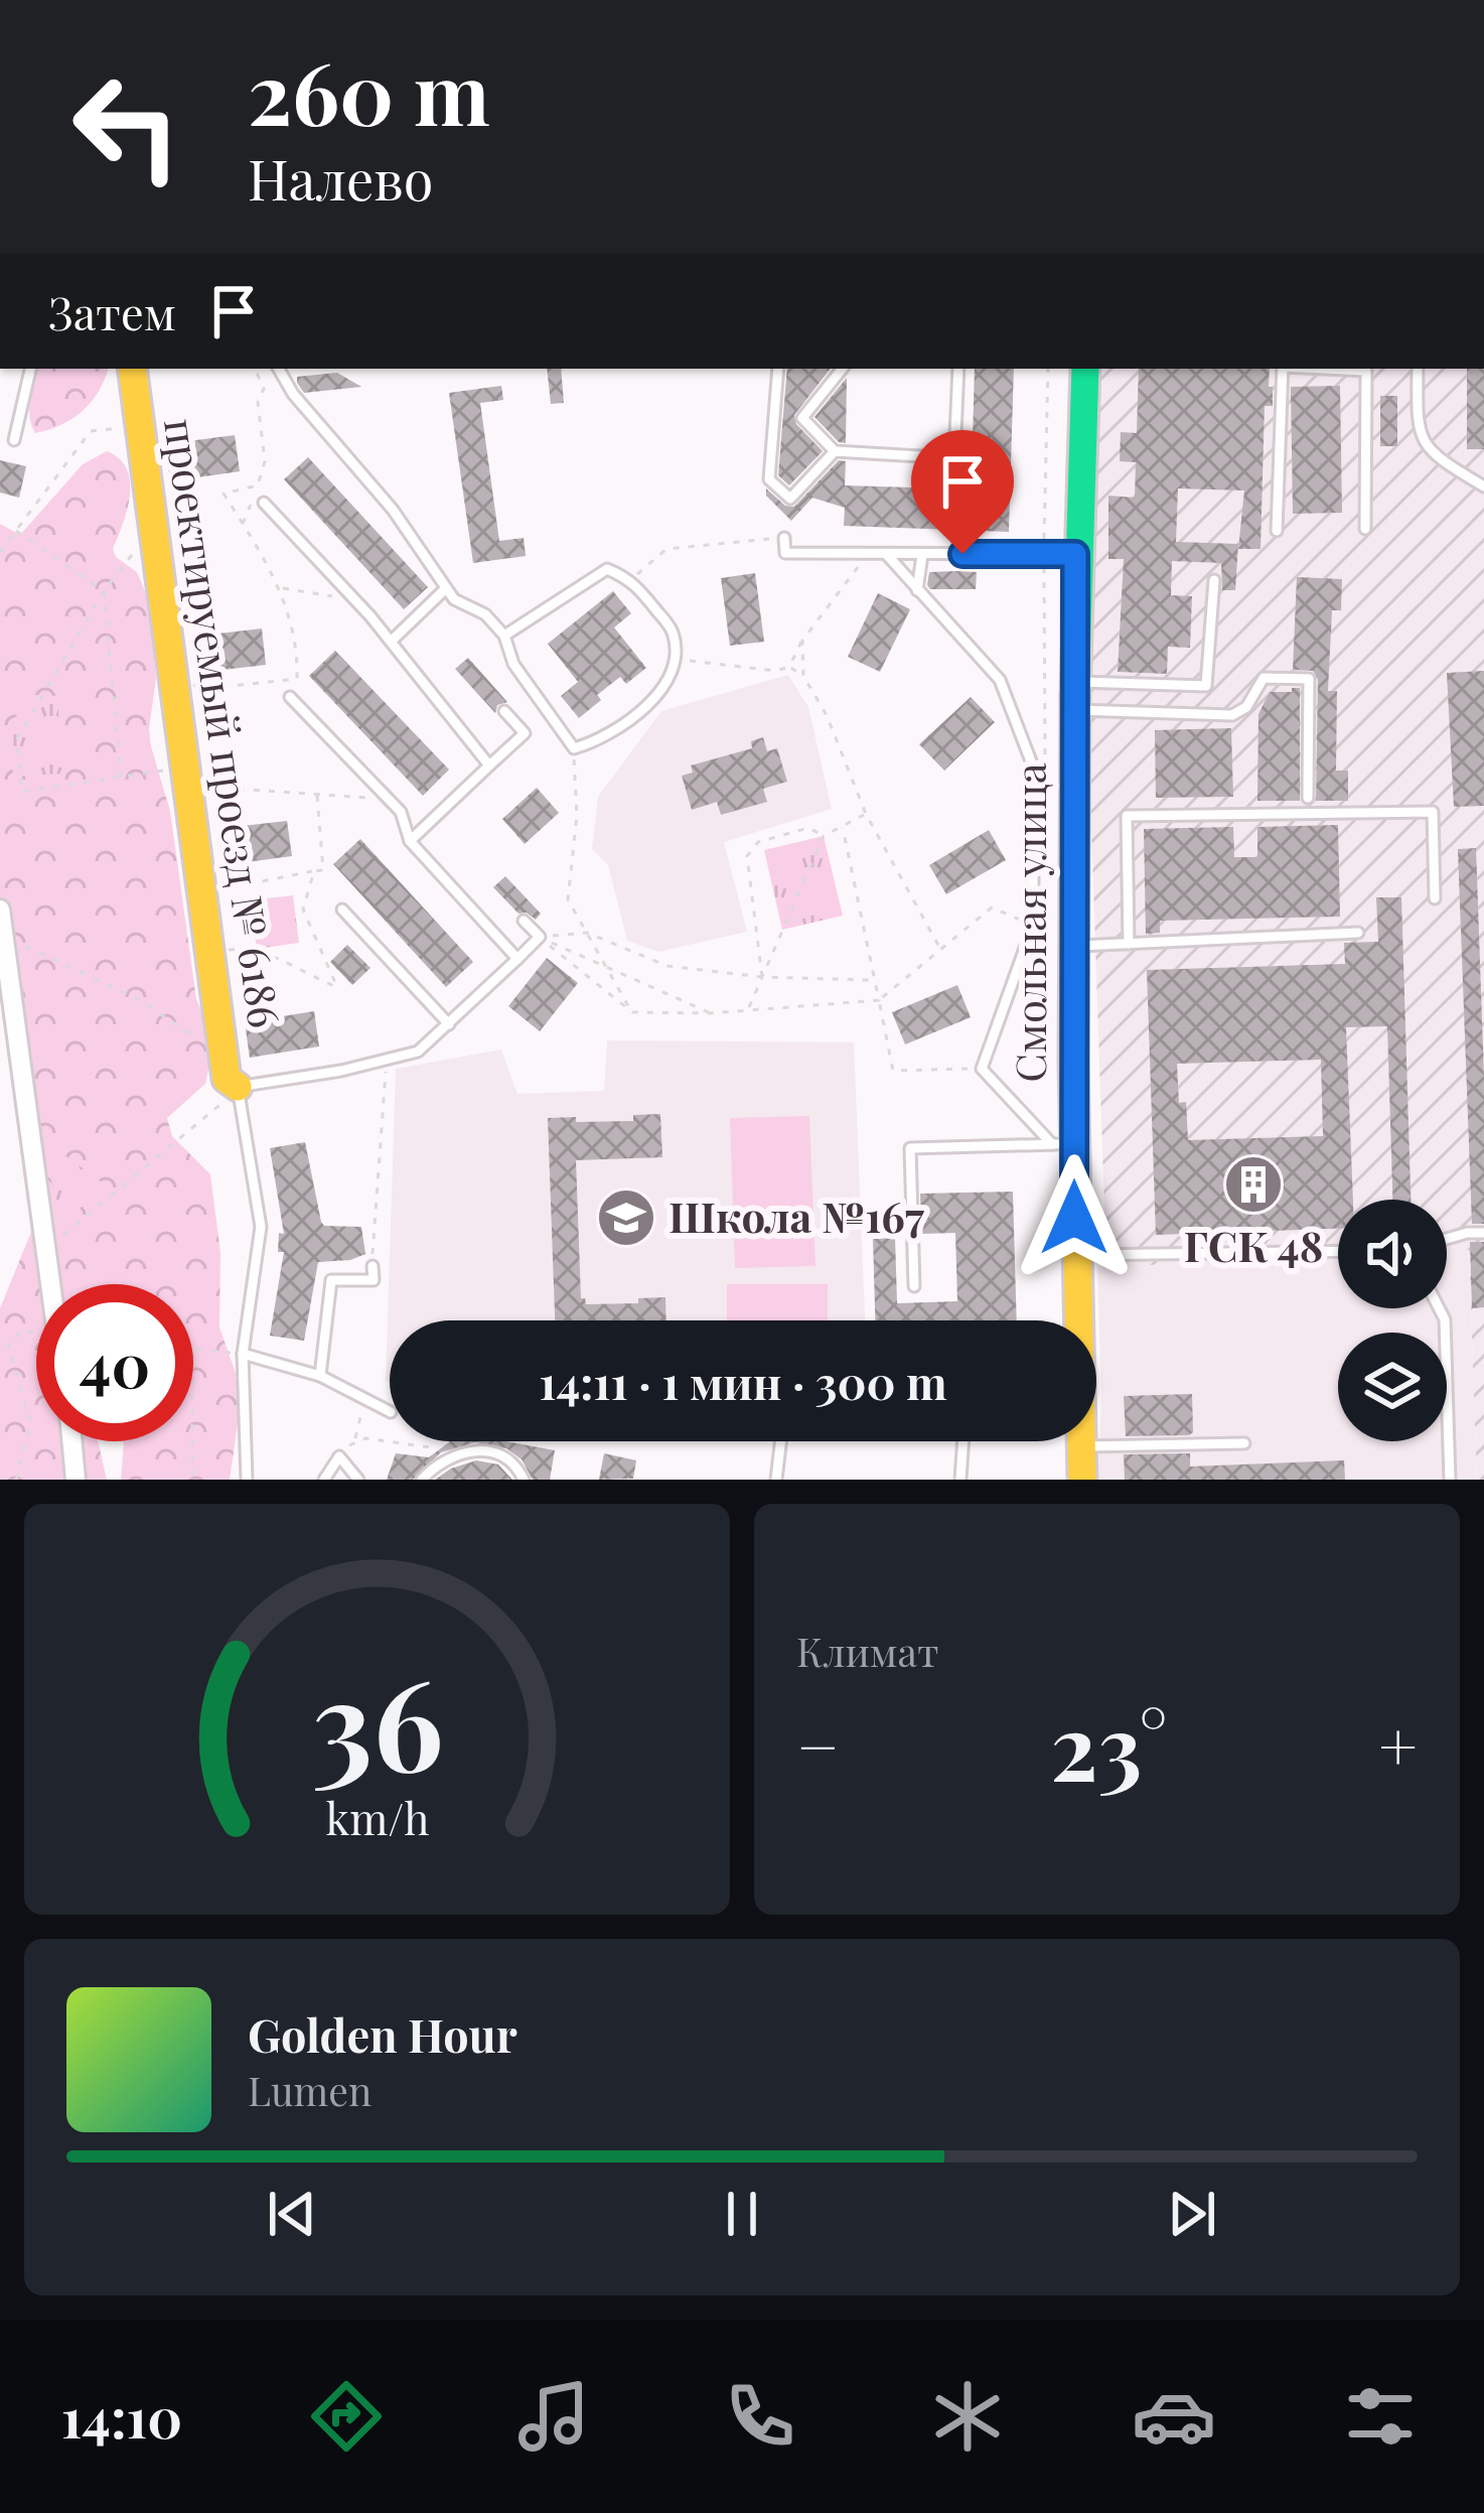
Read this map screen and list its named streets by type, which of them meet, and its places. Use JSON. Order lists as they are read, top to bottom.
{
  "streets": {
    "street": ["проектируемый проезд № 6186", "Смольная улица"]
  },
  "places": {
    "building": ["ГСК 48"],
    "school or university": ["Школа №167"]
  },
  "page": {
    "turn": ["260 m", "Налево"],
    "then": "Затем",
    "limit": "40",
    "trip": "14:11 · 1 мин · 300 m",
    "tile": "Климат",
    "heat": ["−", "23°", "+"],
    "song": ["Golden Hour", "Lumen"],
    "tabs": "14:10",
    "gauge": ["36", "km/h"]
  }
}
